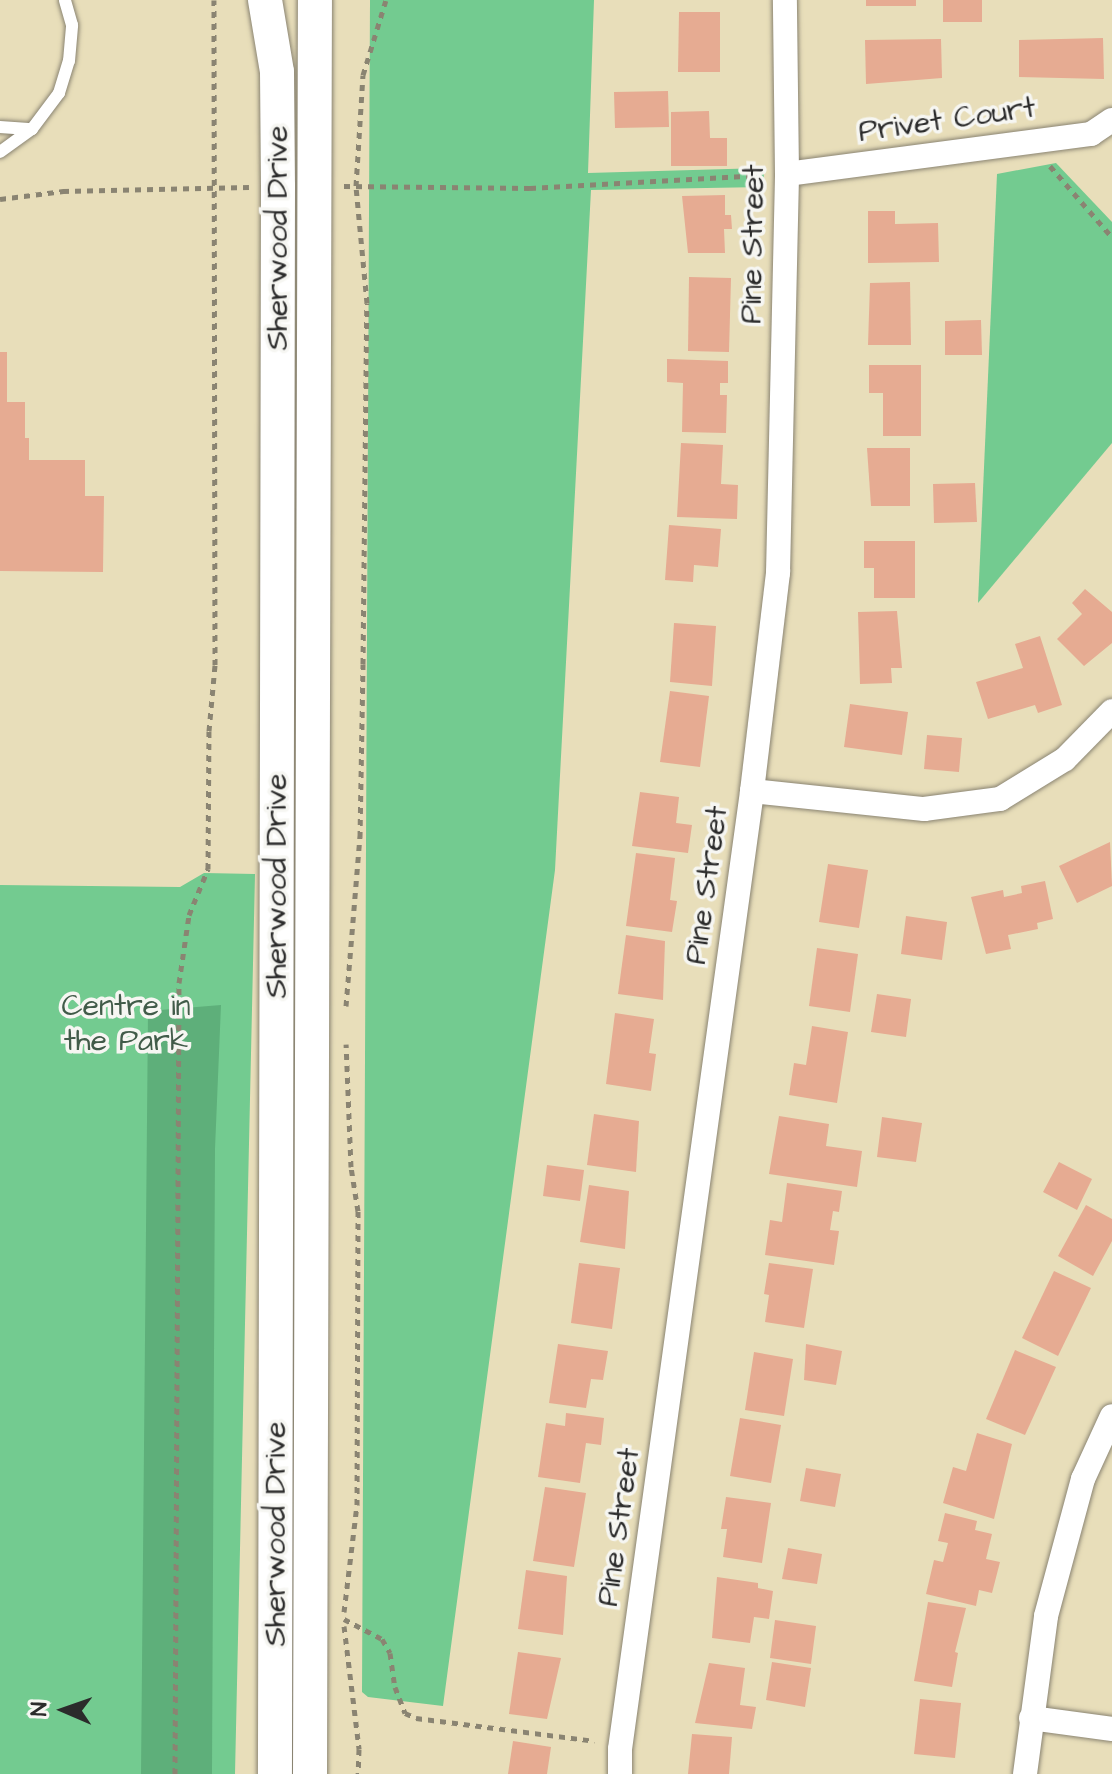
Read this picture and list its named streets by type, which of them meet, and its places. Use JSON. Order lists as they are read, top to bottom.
{
  "streets": {
    "main road": ["Sherwood Drive"],
    "street": ["Privet Court", "Pine Street"]
  },
  "crossings": [
    ["Privet Court", "Pine Street"]
  ],
  "parks": ["Centre in the Park"],
  "north": "left"
}
